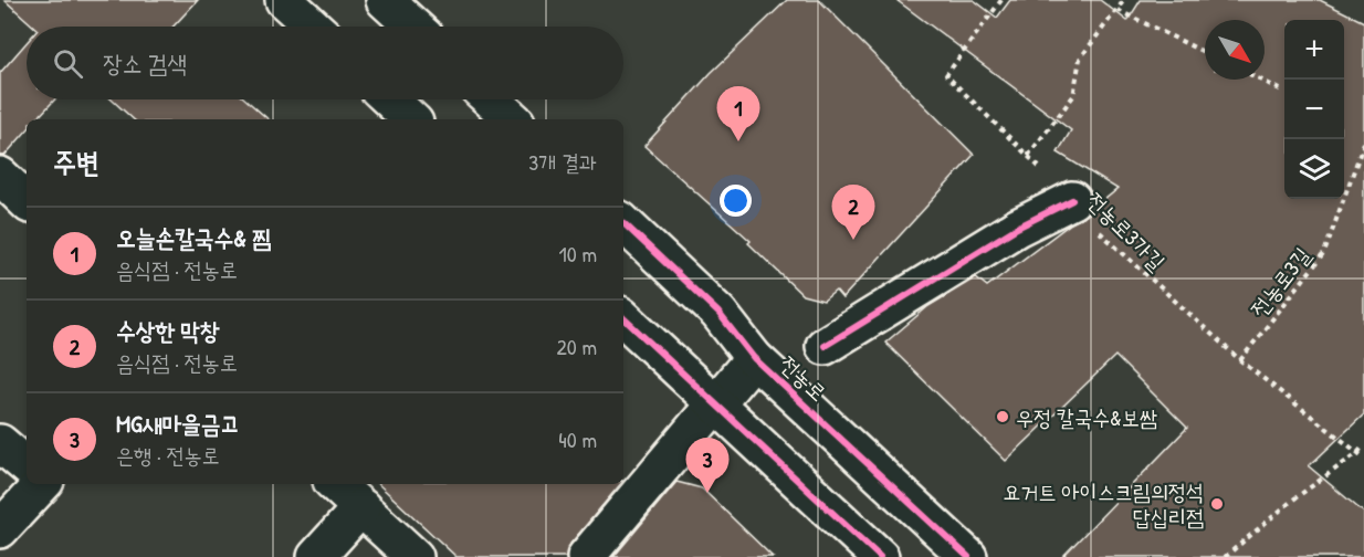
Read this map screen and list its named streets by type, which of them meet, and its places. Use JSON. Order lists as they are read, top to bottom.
{
  "streets": {
    "main road": ["전농로"],
    "path": ["전농로3길"],
    "cycle path": ["전농로3가길"]
  },
  "crossings": [
    ["전농로3가길", "전농로3길"],
    ["전농로3가길", "전농로"]
  ],
  "places": ["우정 칼국수&보쌈", "요거트 아이스크림의정석 답십리점"],
  "north": "bottom right",
  "page": {
    "map_buttons": ["+", "−"],
    "search": "장소 검색",
    "pins": ["1", "2", "3"],
    "heading": ["주변", "3개 결과"],
    "list": [
      {
        "mark": "1",
        "name": "오늘손칼국수& 찜",
        "note": "음식점 · 전농로",
        "value": "10 m"
      },
      {
        "mark": "2",
        "name": "수상한 막창",
        "note": "음식점 · 전농로",
        "value": "20 m"
      },
      {
        "mark": "3",
        "name": "MG새마을금고",
        "note": "은행 · 전농로",
        "value": "40 m"
      }
    ]
  }
}
